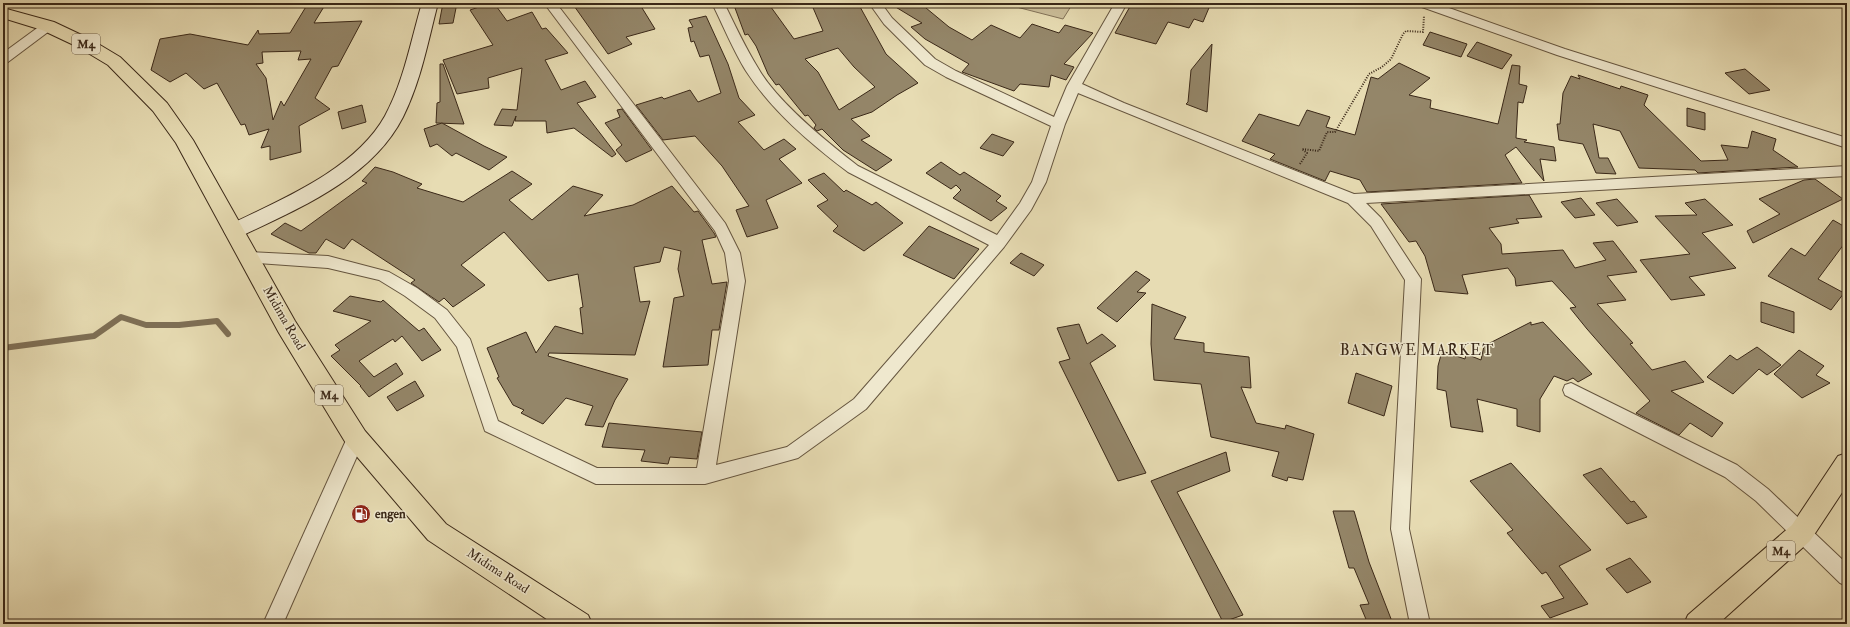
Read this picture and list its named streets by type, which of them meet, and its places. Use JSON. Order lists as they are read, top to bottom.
{
  "streets": {
    "main road": ["M4", "Midima Road"]
  },
  "districts": ["BANGWE MARKET"],
  "places": {
    "fuel station": ["engen"]
  }
}
